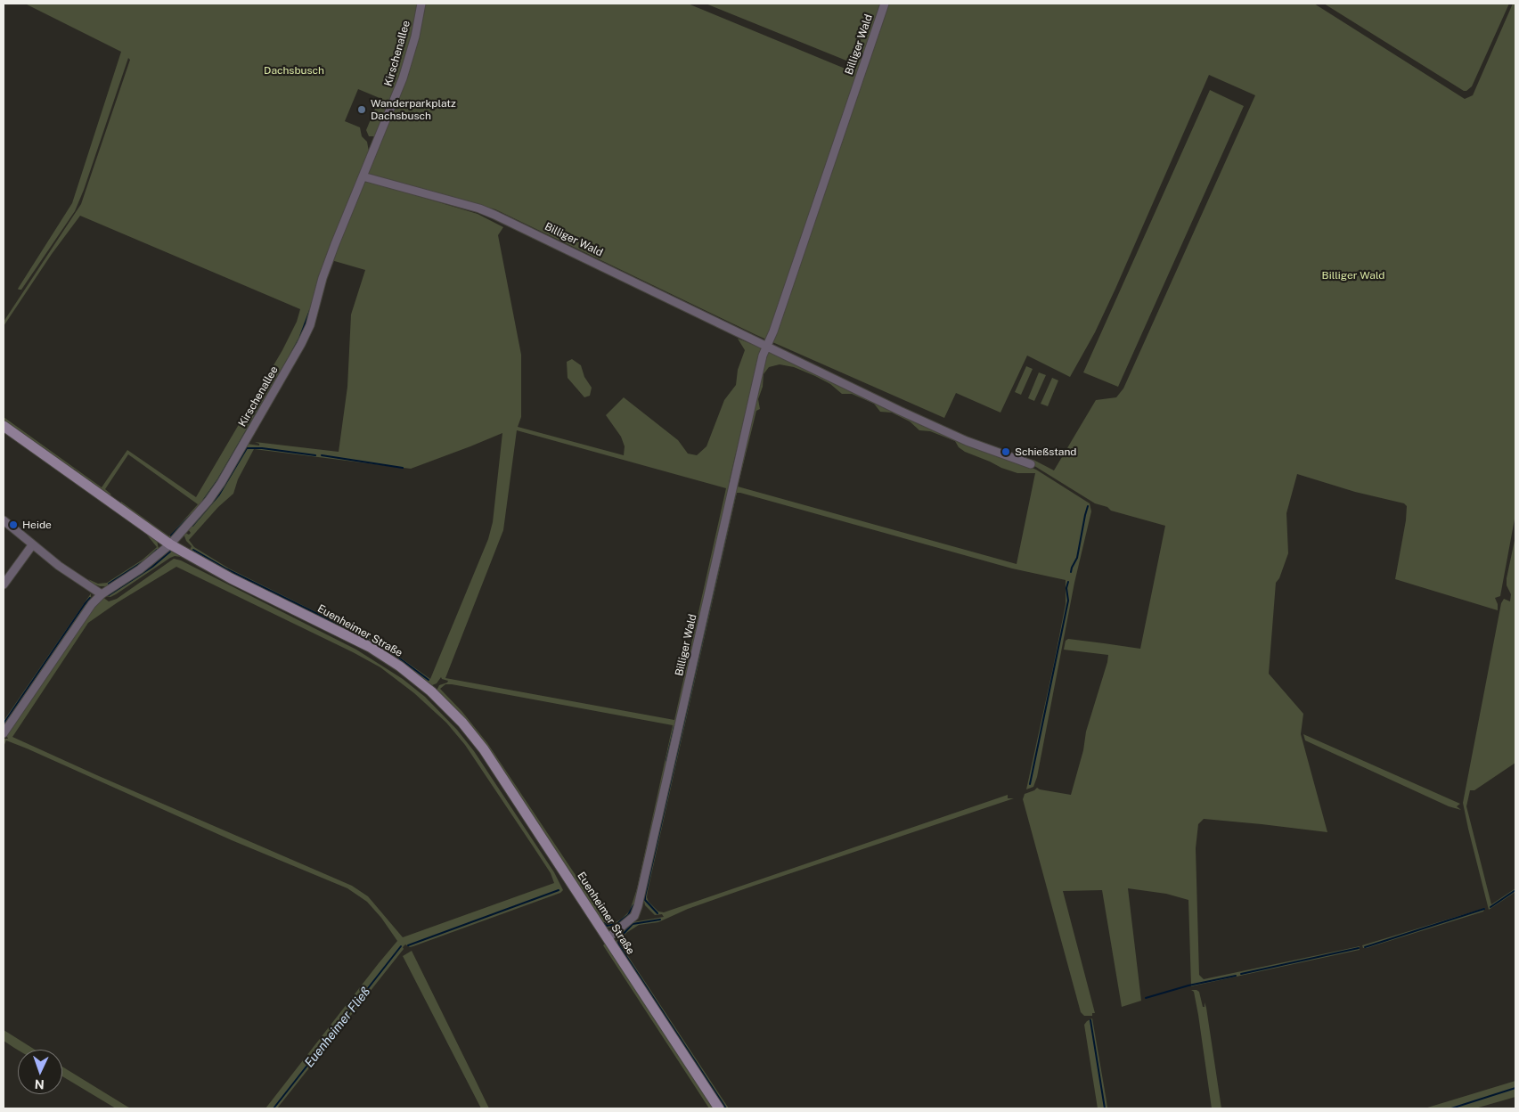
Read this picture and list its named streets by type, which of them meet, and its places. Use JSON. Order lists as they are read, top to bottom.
{
  "streets": {
    "main road": ["Euenheimer Straße"],
    "street": ["Billiger Wald", "Kirschenallee"]
  },
  "crossings": [
    ["Billiger Wald", "Kirschenallee"],
    ["Billiger Wald", "Euenheimer Straße"],
    ["Kirschenallee", "Euenheimer Straße"]
  ],
  "water": ["Euenheimer Fließ"],
  "parks": ["Dachsbusch", "Billiger Wald"],
  "places": ["Wanderparkplatz Dachsbusch", "Schießstand", "Heide"],
  "north": "bottom"
}
